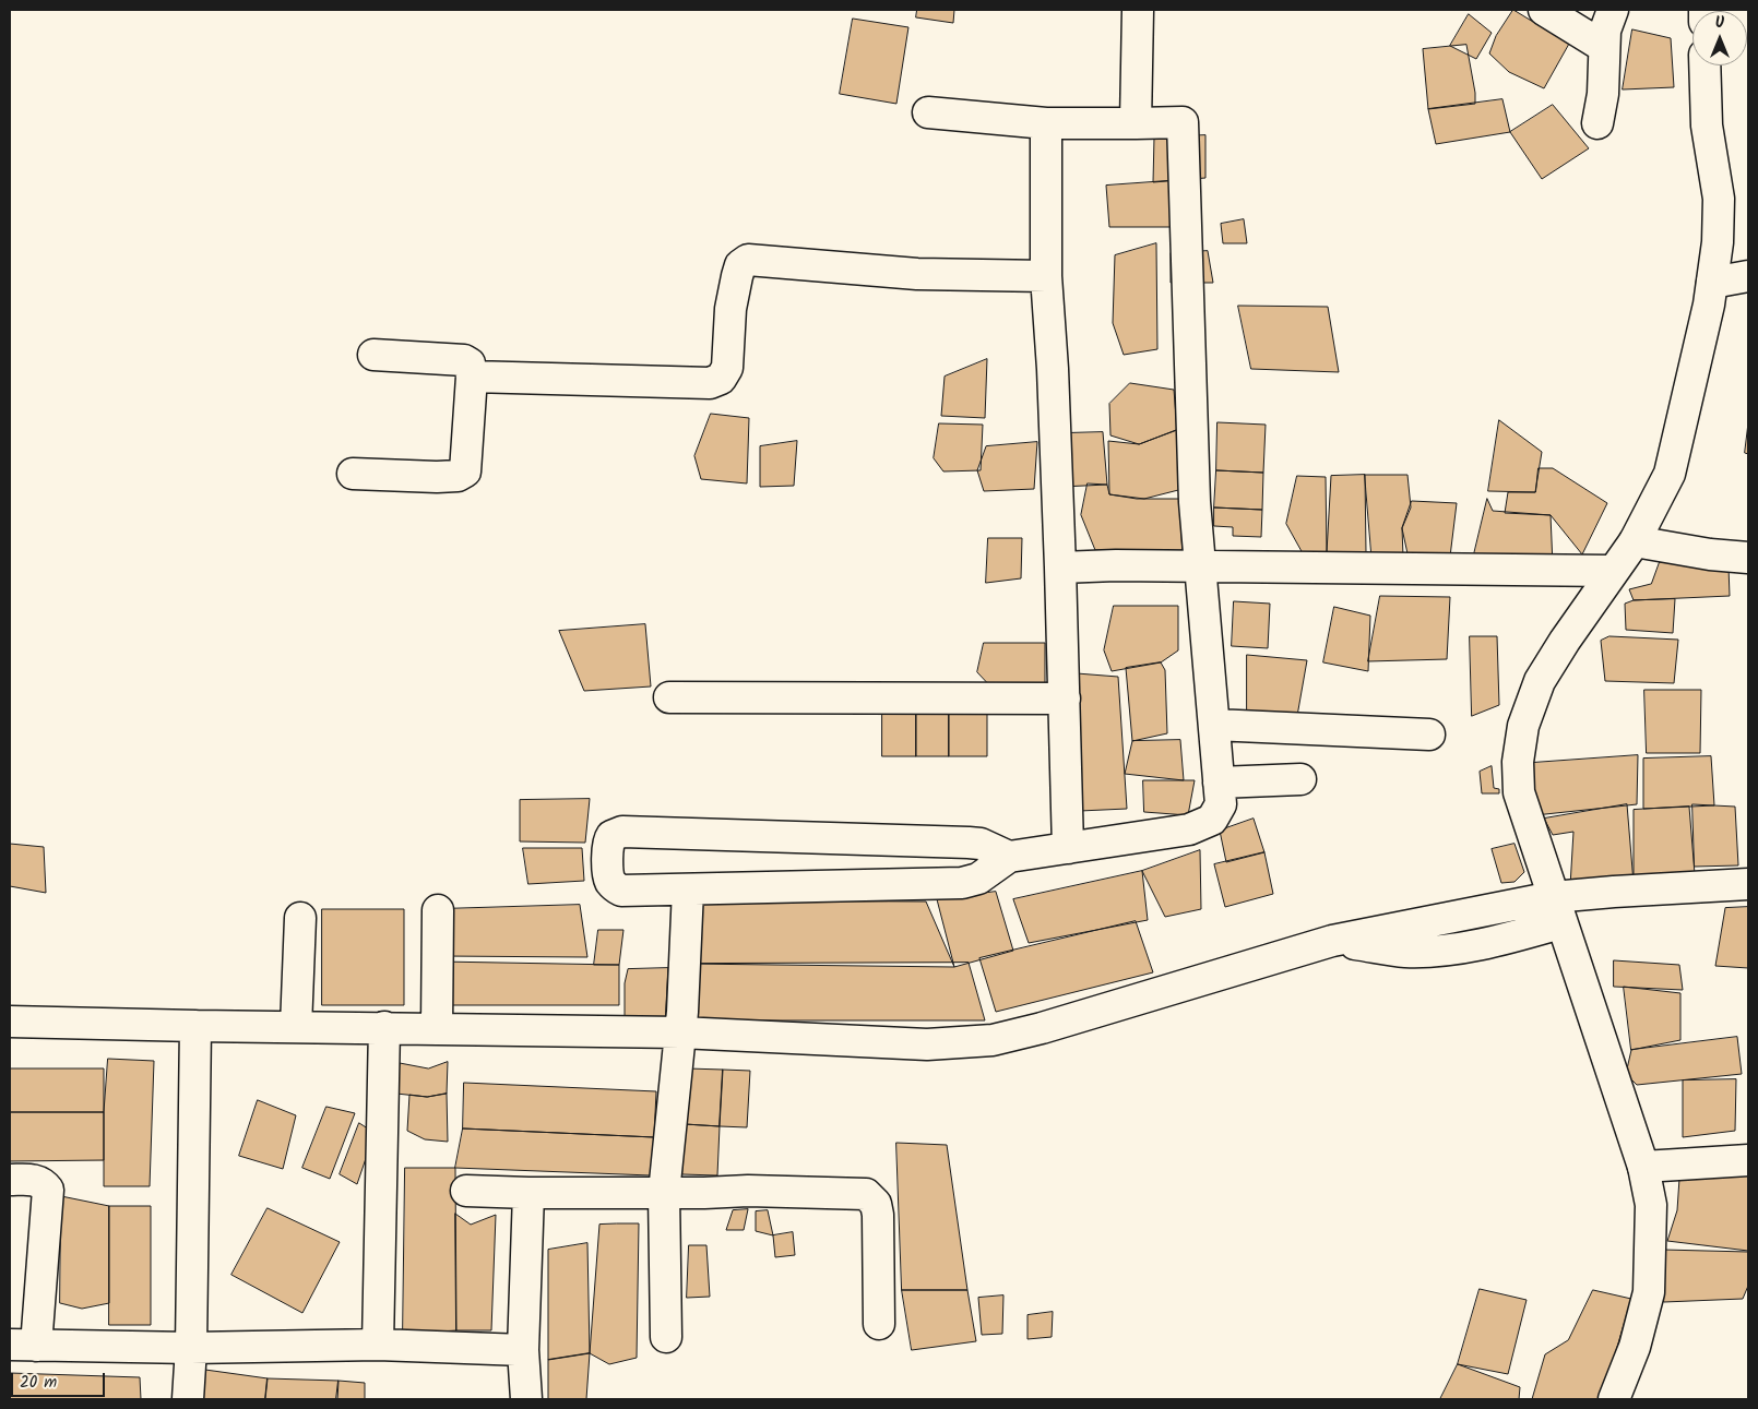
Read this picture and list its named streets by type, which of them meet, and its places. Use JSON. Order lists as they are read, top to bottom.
{
  "scale_bar": "20 m",
  "north": "top"
}
